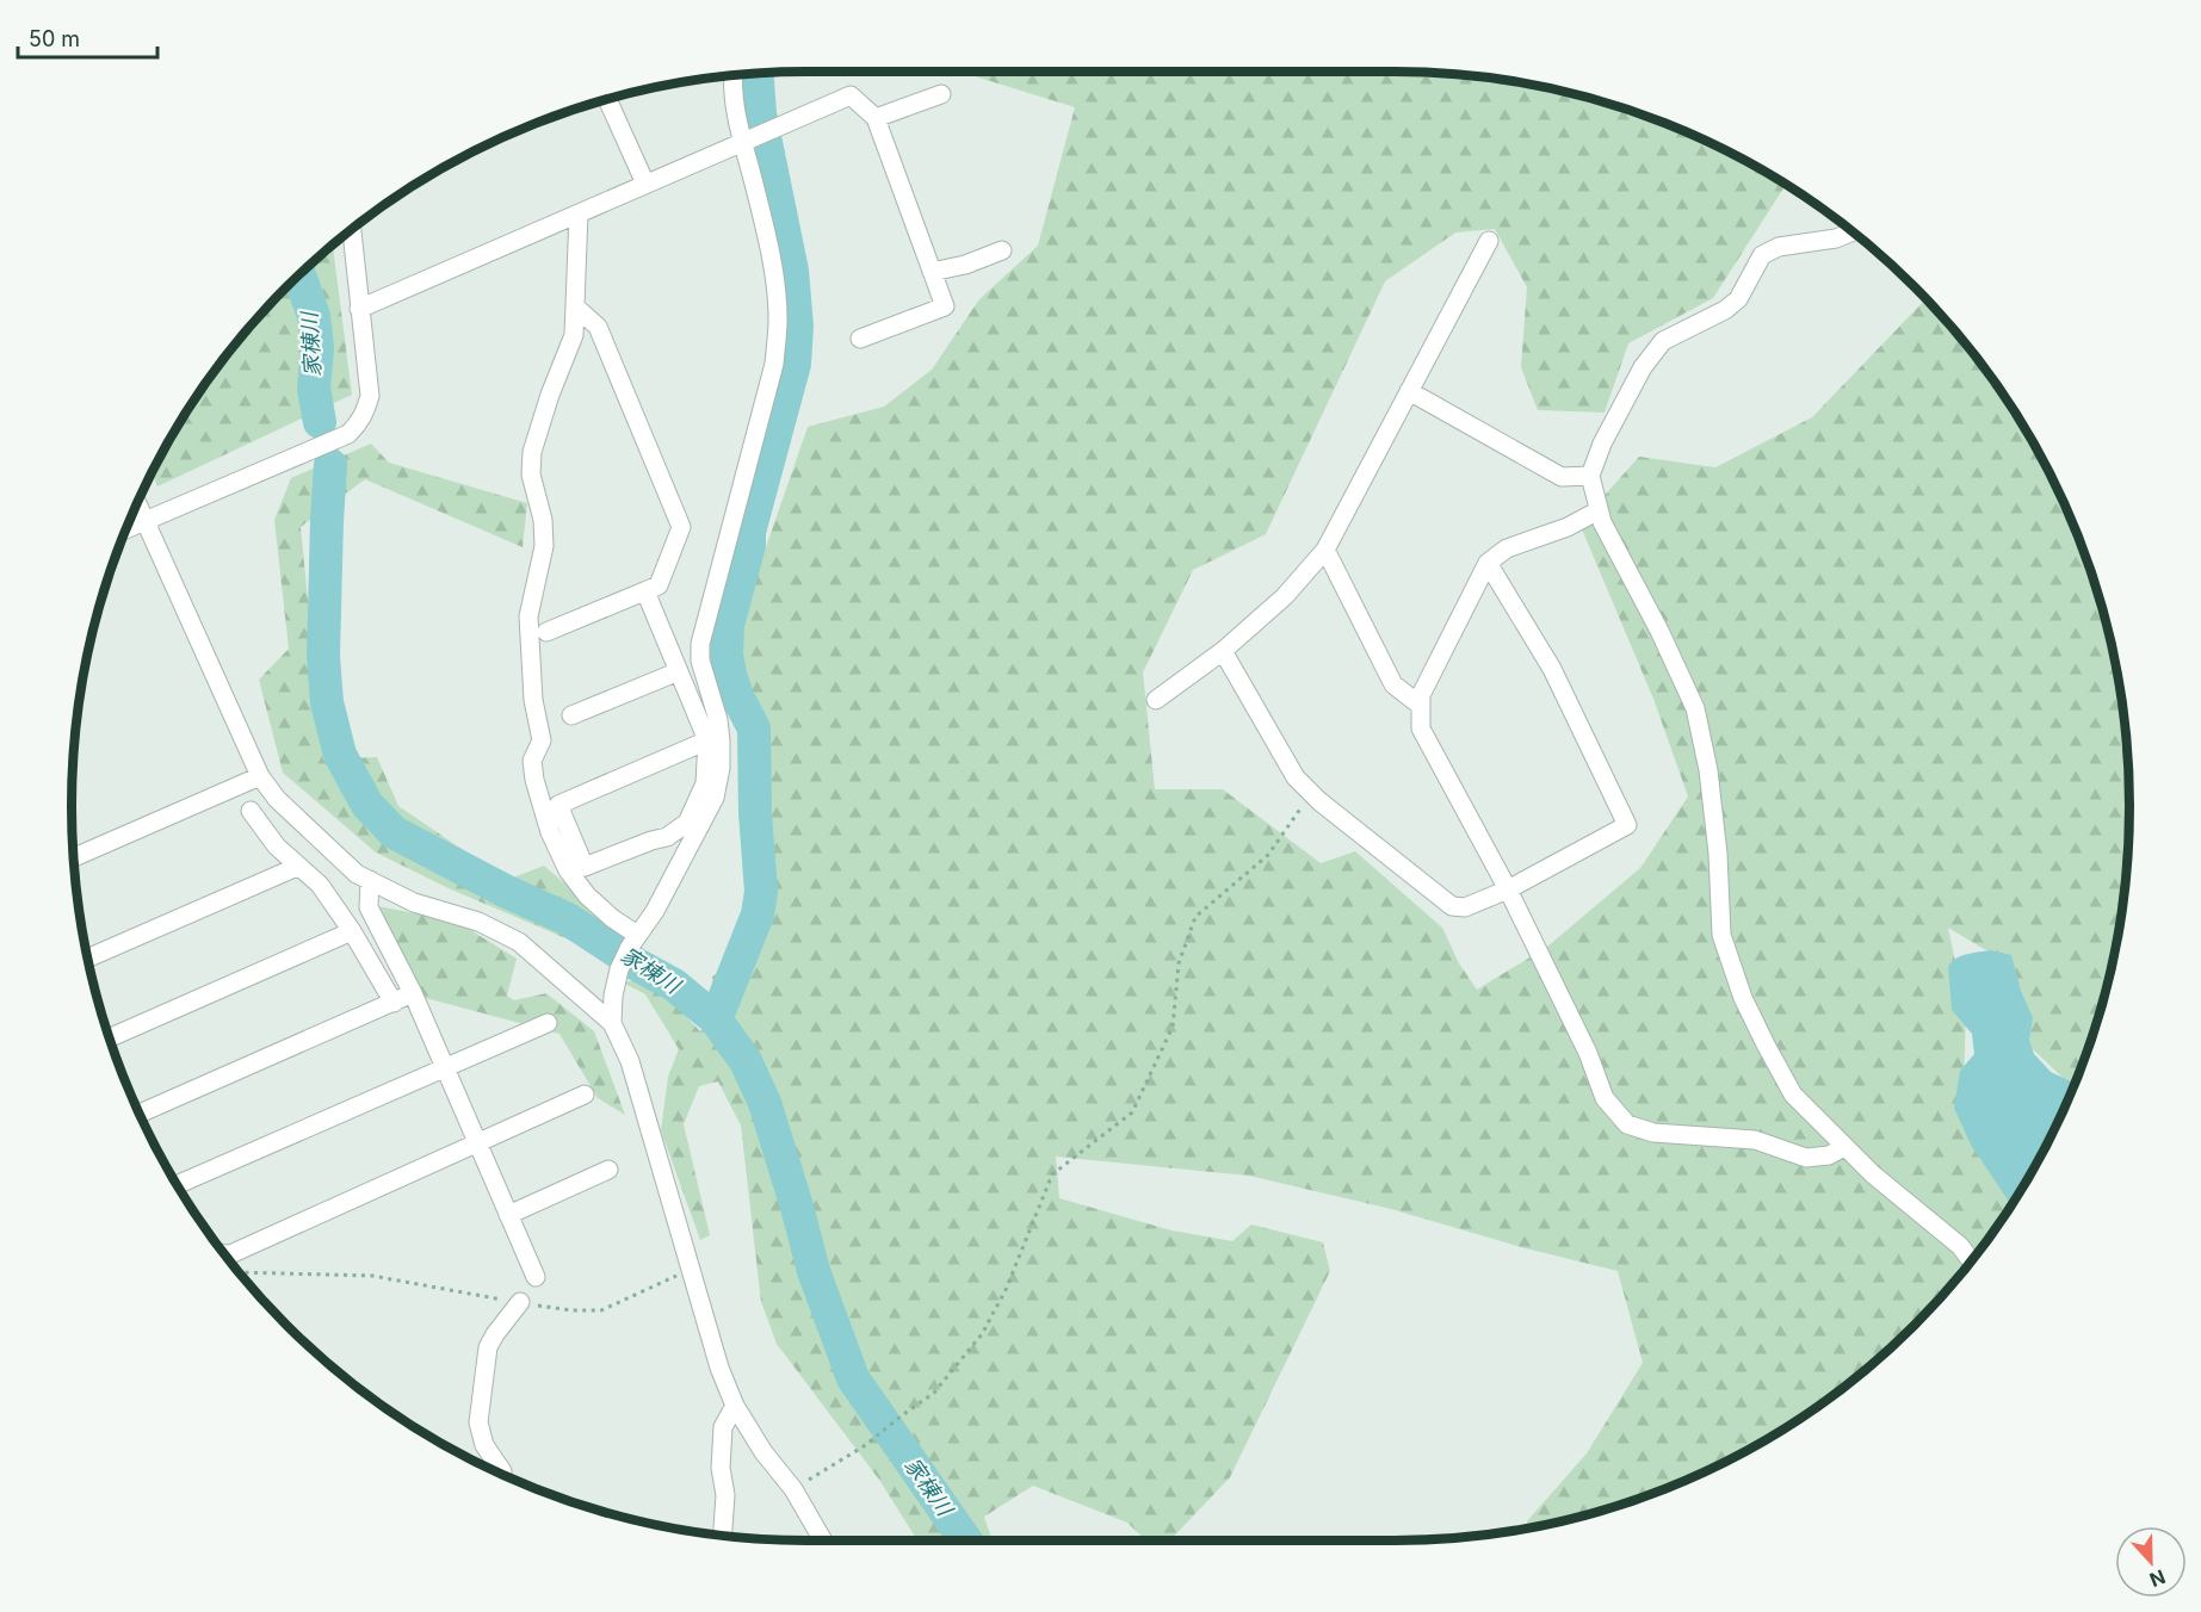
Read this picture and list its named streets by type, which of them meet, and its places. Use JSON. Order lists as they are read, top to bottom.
{
  "water": ["家棟川"],
  "scale_bar": "50 m",
  "north": "bottom"
}
